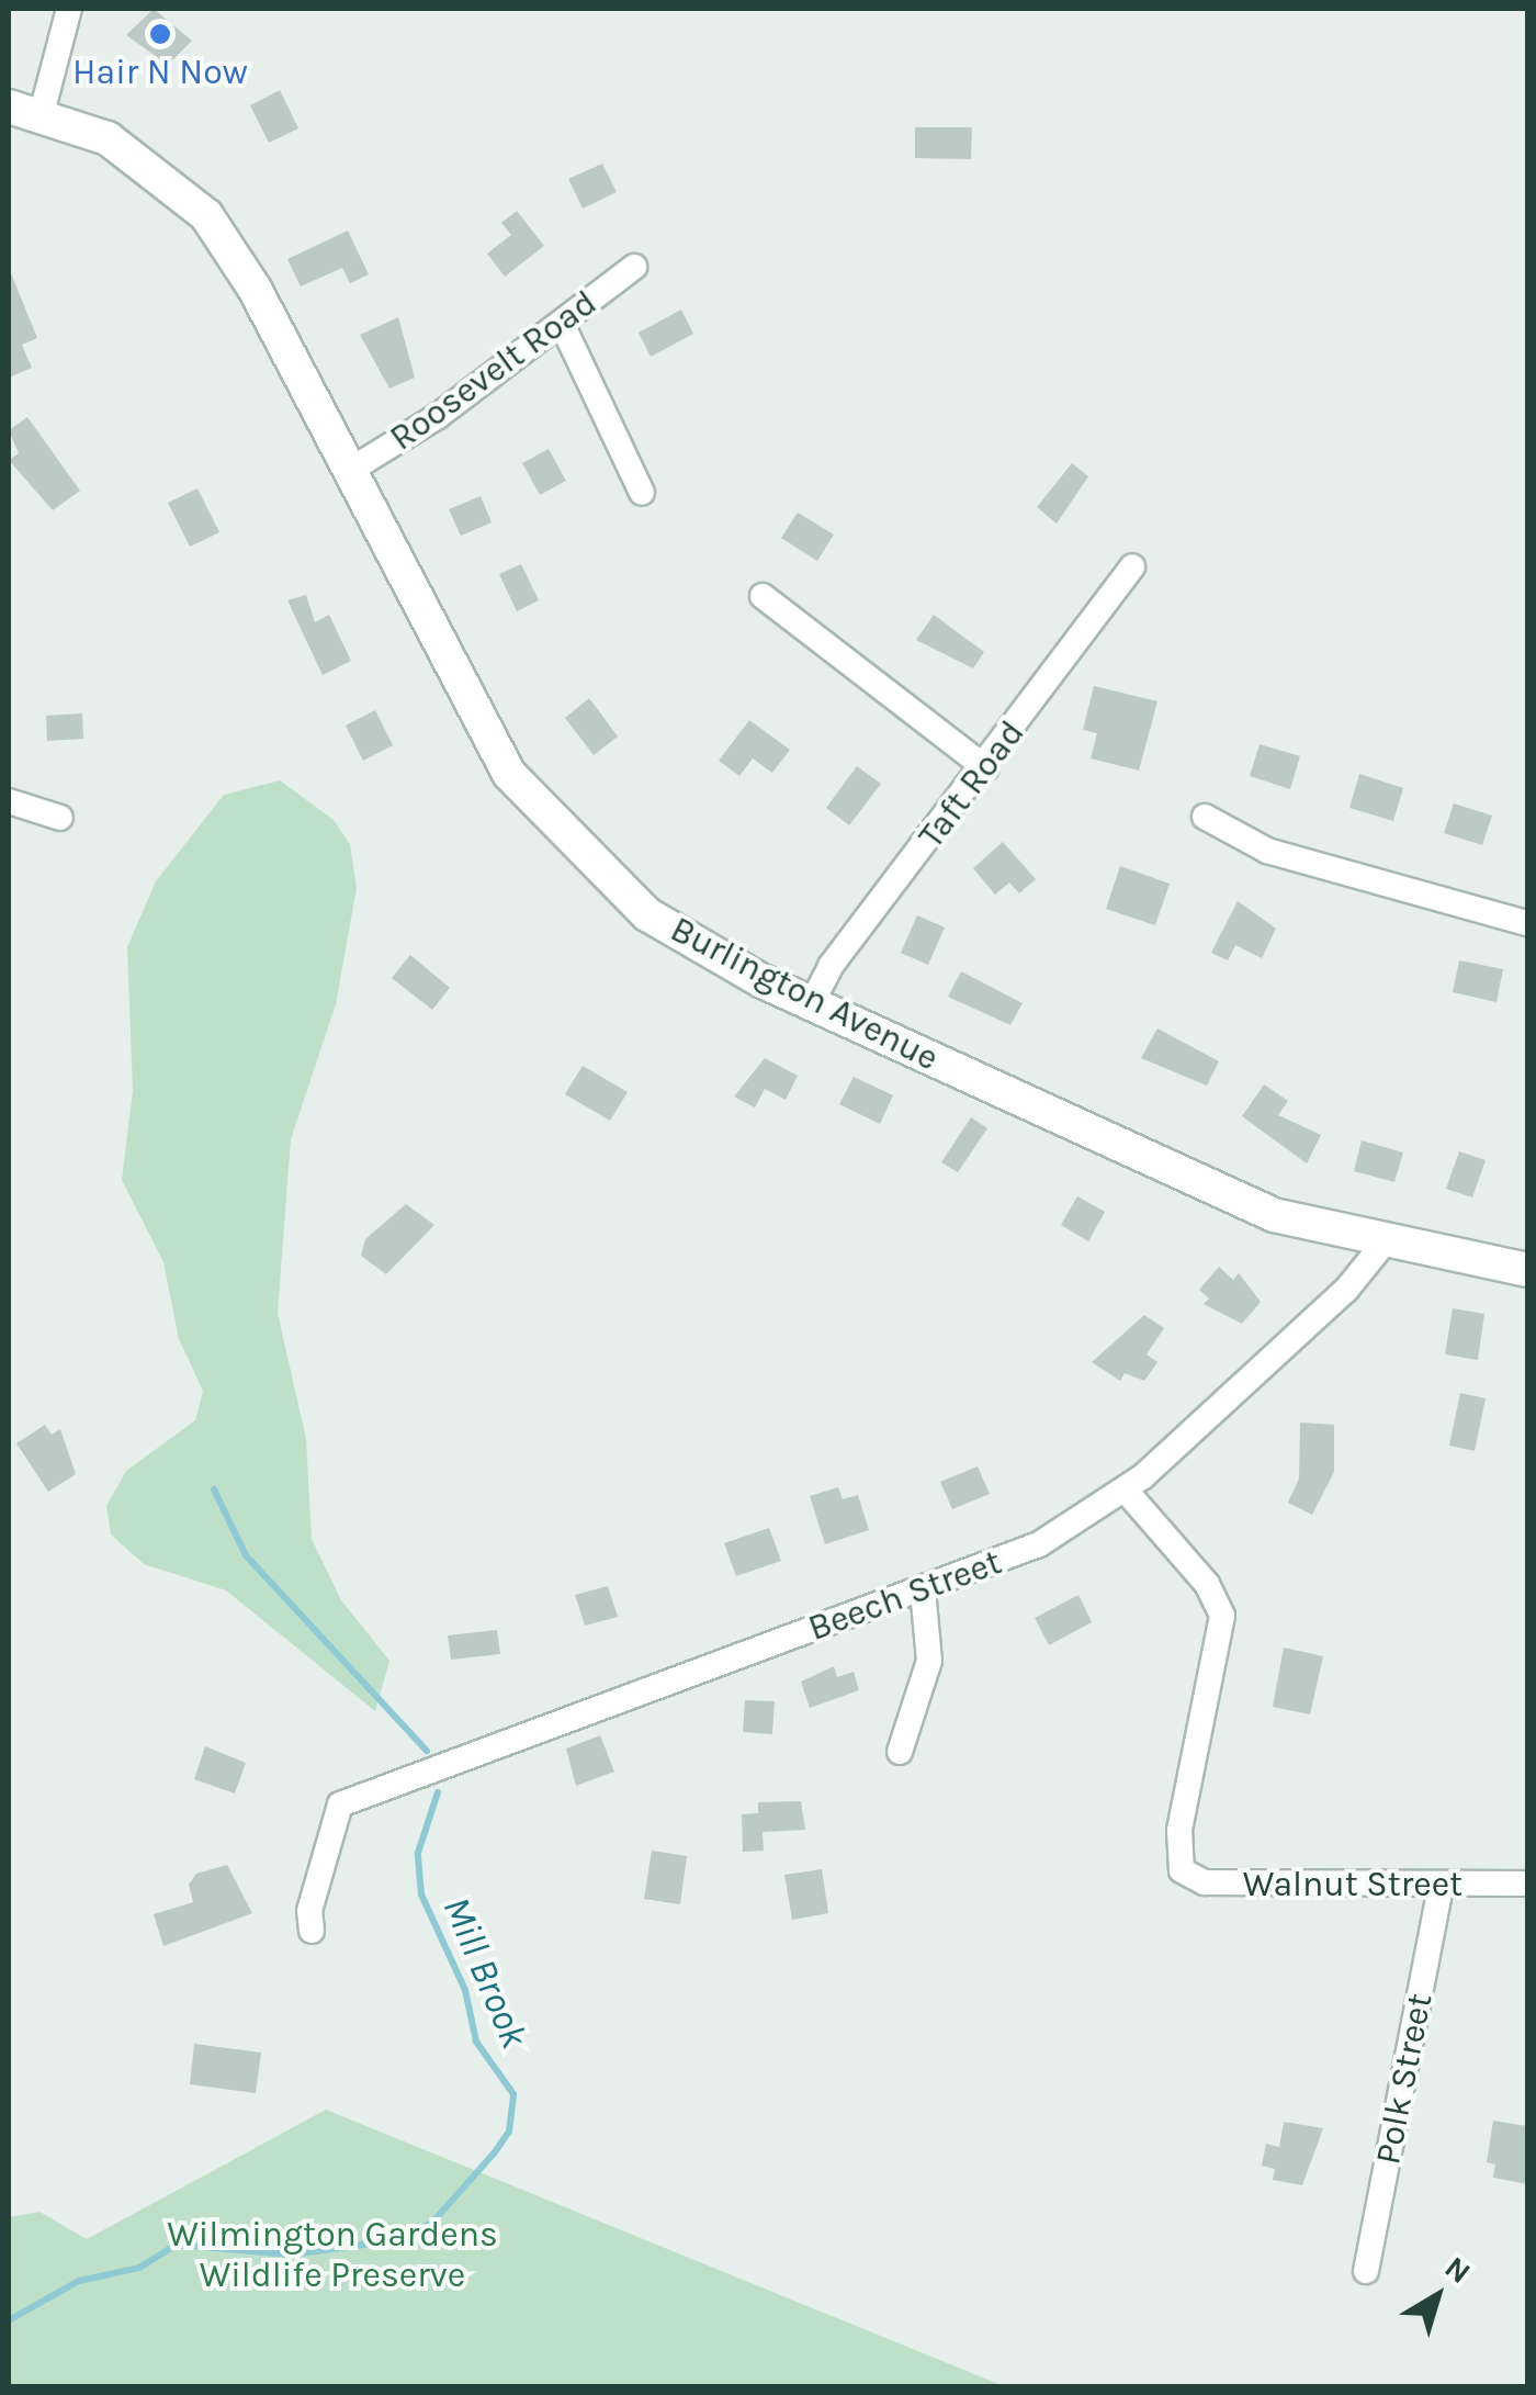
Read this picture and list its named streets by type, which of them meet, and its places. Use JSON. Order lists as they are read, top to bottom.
{
  "streets": {
    "main road": ["Burlington Avenue"],
    "street": [
      "Roosevelt Road",
      "Taft Road",
      "Beech Street",
      "Walnut Street",
      "Polk Street"
    ]
  },
  "crossings": [
    ["Roosevelt Road", "Burlington Avenue"],
    ["Taft Road", "Burlington Avenue"],
    ["Burlington Avenue", "Beech Street"],
    ["Beech Street", "Walnut Street"],
    ["Walnut Street", "Polk Street"]
  ],
  "water": ["Mill Brook"],
  "parks": ["Wilmington Gardens Wildlife Preserve"],
  "places": ["Hair N Now"],
  "north": "top right"
}
